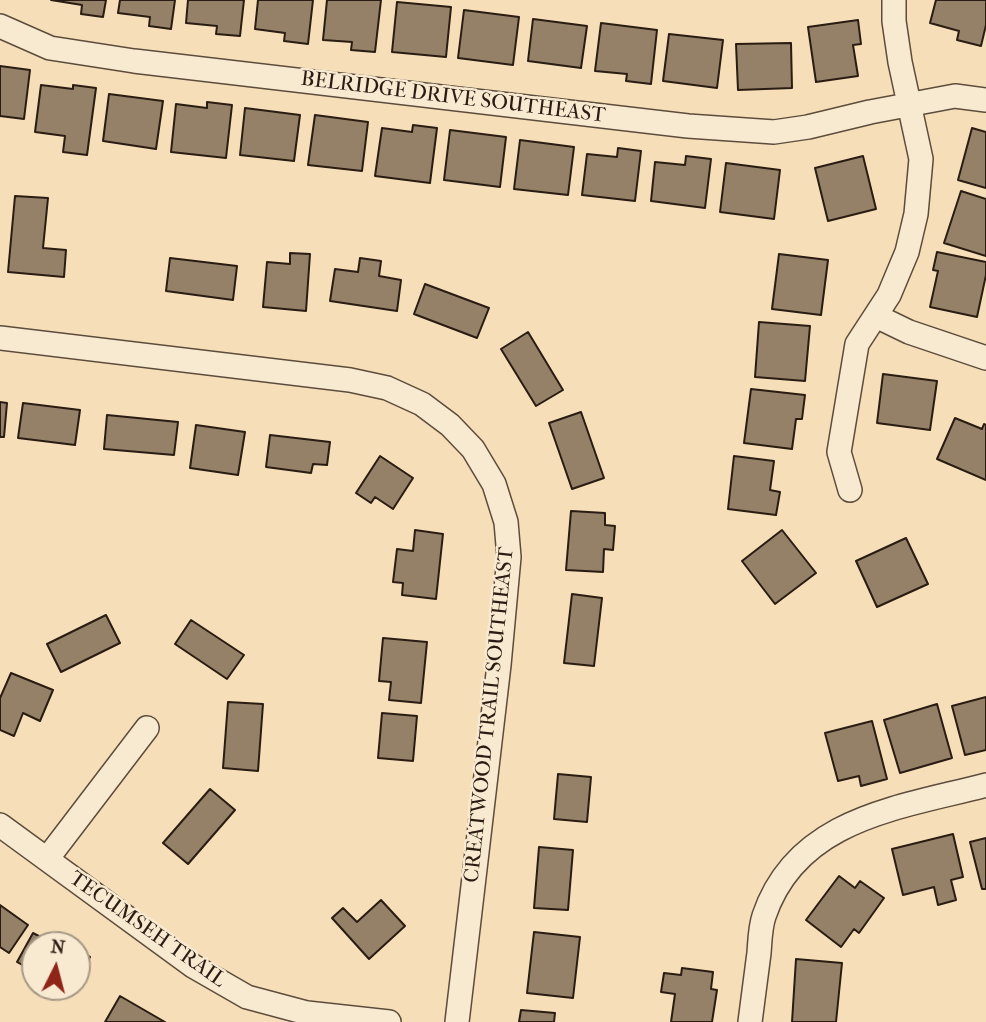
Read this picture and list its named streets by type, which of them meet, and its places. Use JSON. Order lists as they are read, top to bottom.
{
  "streets": {
    "street": ["BELRIDGE DRIVE SOUTHEAST", "CREATWOOD TRAIL SOUTHEAST", "TECUMSEH TRAIL"]
  },
  "north": "top"
}
